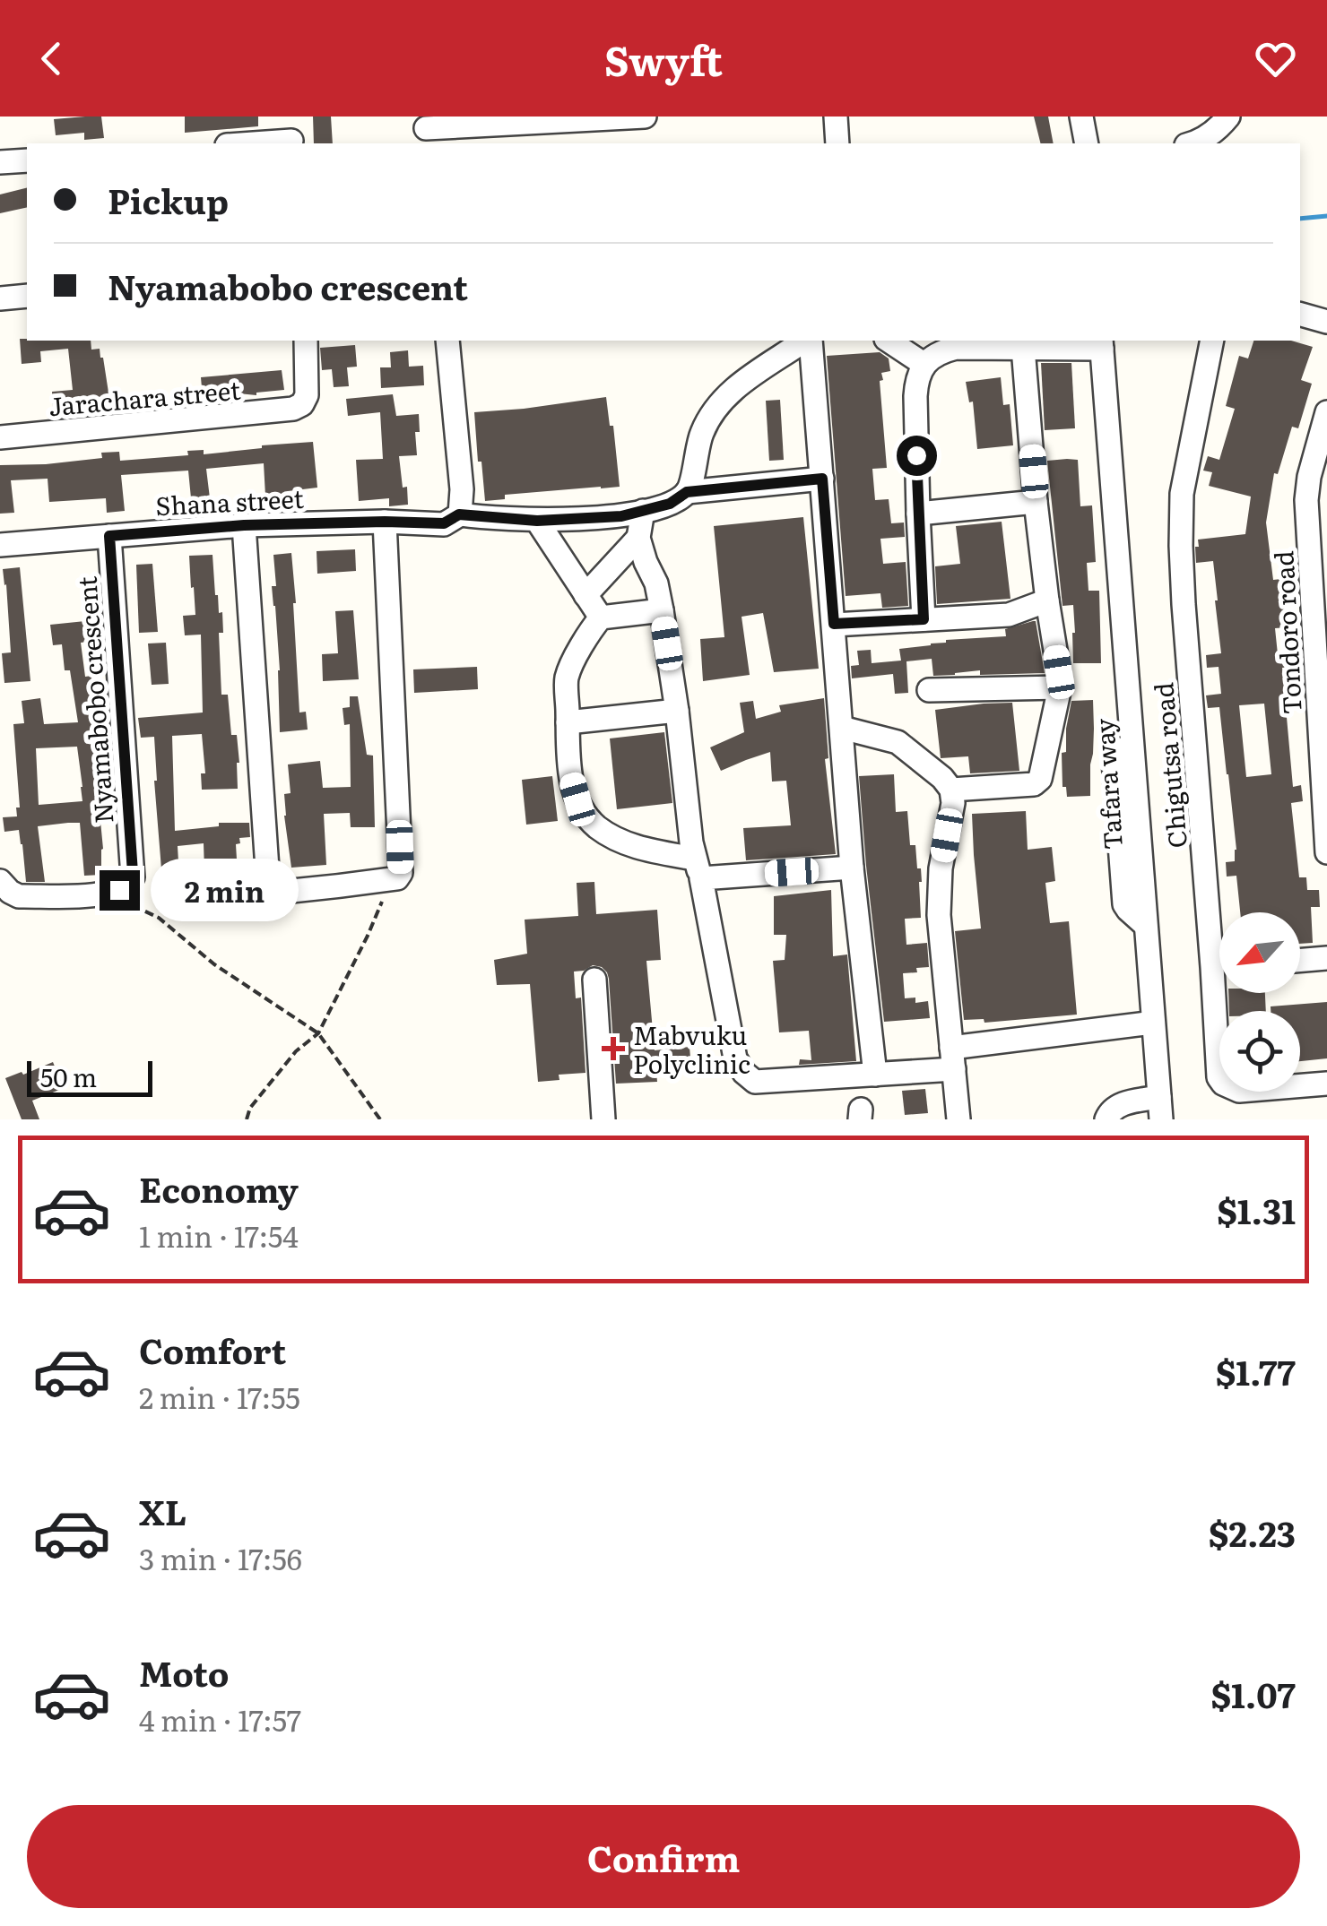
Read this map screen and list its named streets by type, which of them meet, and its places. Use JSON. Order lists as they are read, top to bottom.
{
  "streets": {
    "street": [
      "Jarachara street",
      "Shana street",
      "Tondoro road",
      "Nyamabobo crescent",
      "Chigutsa road",
      "Tafara way"
    ]
  },
  "crossings": [
    ["Shana street", "Nyamabobo crescent"]
  ],
  "places": {
    "health": ["Mabvuku Polyclinic"]
  },
  "scale_bar": "50 m",
  "north": "bottom left",
  "page": {
    "header": "Swyft",
    "banner": ["Pickup", "Nyamabobo crescent"],
    "bubble": "2 min",
    "scale": "50 m",
    "list": [
      {
        "name": "Economy",
        "note": "1 min · 17:54",
        "value": "$1.31"
      },
      {
        "name": "Comfort",
        "note": "2 min · 17:55",
        "value": "$1.77"
      },
      {
        "name": "XL",
        "note": "3 min · 17:56",
        "value": "$2.23"
      },
      {
        "name": "Moto",
        "note": "4 min · 17:57",
        "value": "$1.07"
      }
    ],
    "buttons": "Confirm"
  }
}
